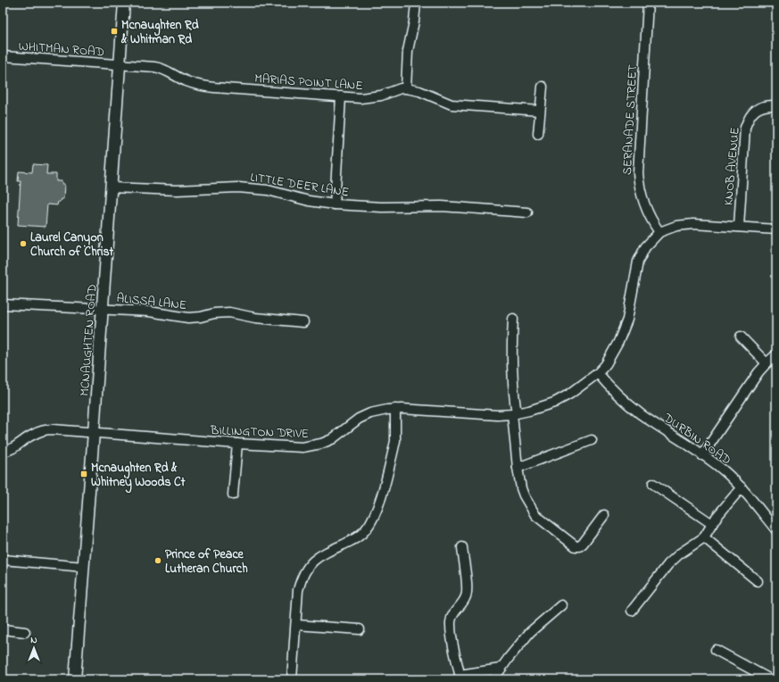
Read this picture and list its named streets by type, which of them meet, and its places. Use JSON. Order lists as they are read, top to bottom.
{
  "streets": {
    "street": [
      "WHITMAN ROAD",
      "MARIAS POINT LANE",
      "SERANADE STREET",
      "KNOB AVENUE",
      "LITTLE DEER LANE",
      "ALISSA LANE",
      "MCNAUGHTEN ROAD",
      "BILLINGTON DRIVE",
      "DURBIN ROAD"
    ]
  },
  "crossings": [
    ["WHITMAN ROAD", "MARIAS POINT LANE"],
    ["WHITMAN ROAD", "MCNAUGHTEN ROAD"],
    ["MARIAS POINT LANE", "MCNAUGHTEN ROAD"],
    ["SERANADE STREET", "BILLINGTON DRIVE"],
    ["LITTLE DEER LANE", "MCNAUGHTEN ROAD"],
    ["ALISSA LANE", "MCNAUGHTEN ROAD"],
    ["MCNAUGHTEN ROAD", "BILLINGTON DRIVE"],
    ["BILLINGTON DRIVE", "DURBIN ROAD"]
  ],
  "places": {
    "transit": ["Mcnaughten Rd & Whitman Rd", "Mcnaughten Rd & Whitney Woods Ct"],
    "other": ["Laurel Canyon Church of Christ", "Prince of Peace Lutheran Church"]
  },
  "north": "top"
}
